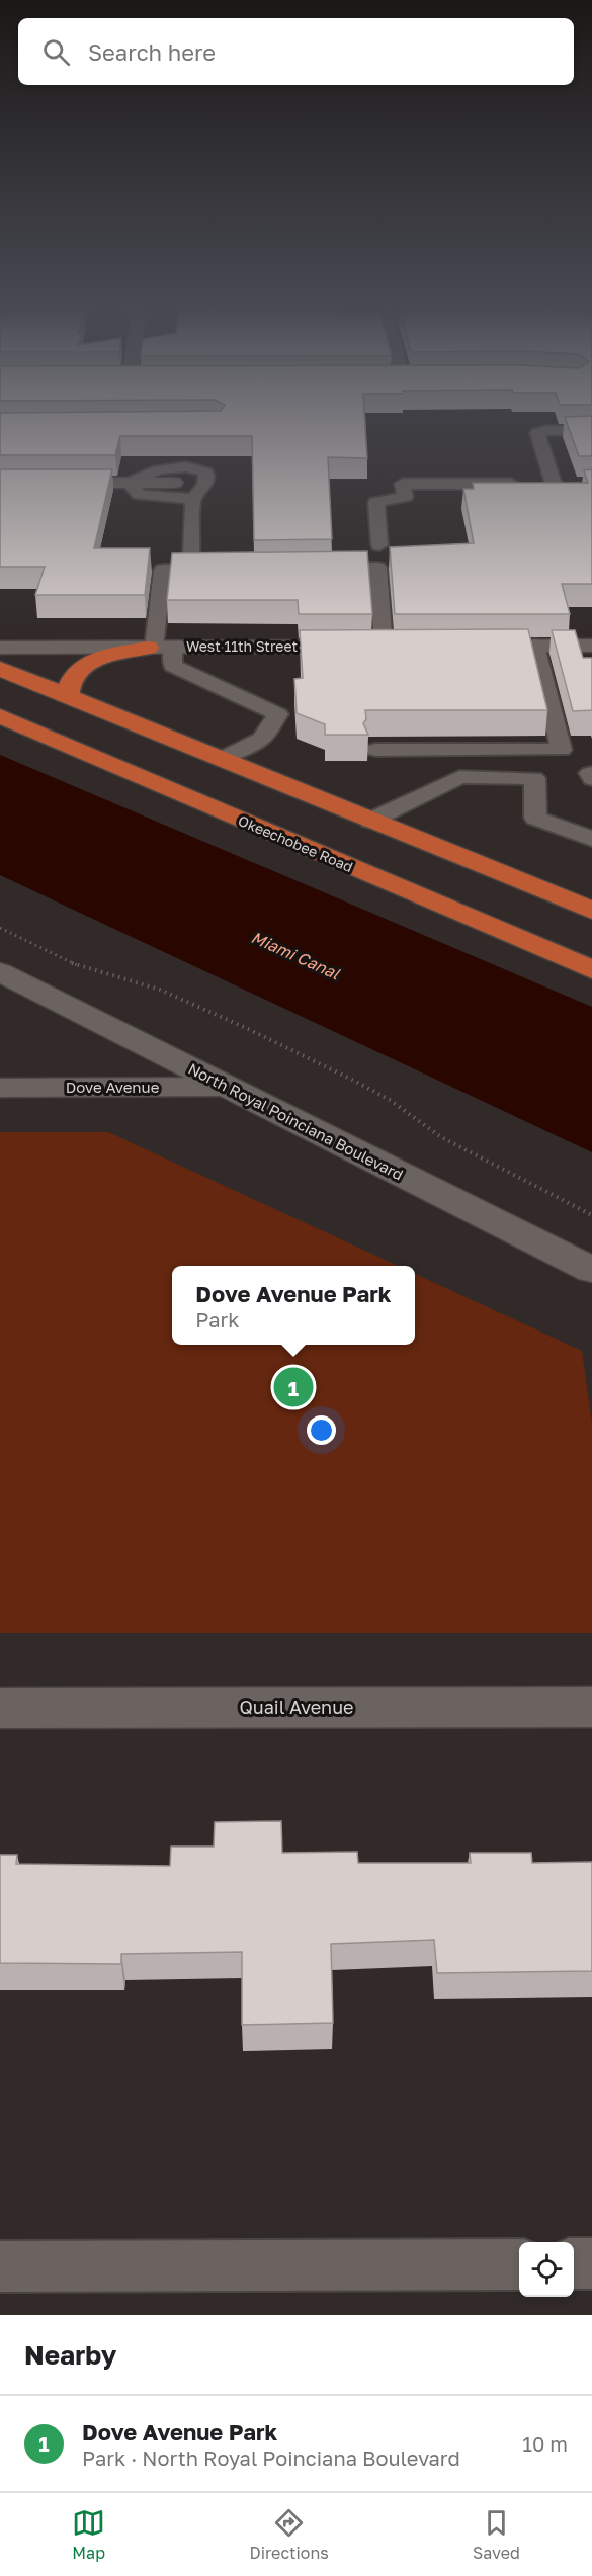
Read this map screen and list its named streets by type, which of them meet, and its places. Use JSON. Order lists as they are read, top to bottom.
{
  "streets": {
    "highway": ["Okeechobee Road"],
    "street": [
      "West 11th Street",
      "Dove Avenue",
      "North Royal Poinciana Boulevard",
      "Quail Avenue"
    ]
  },
  "crossings": [
    ["Dove Avenue", "North Royal Poinciana Boulevard"]
  ],
  "water": ["Miami Canal"],
  "page": {
    "search": "Search here",
    "popup": ["Dove Avenue Park", "Park"],
    "pins": "1",
    "heading": "Nearby",
    "list": [
      {
        "mark": "1",
        "name": "Dove Avenue Park",
        "note": "Park · North Royal Poinciana Boulevard",
        "value": "10 m"
      }
    ],
    "nav": ["Map", "Directions", "Saved"]
  }
}
